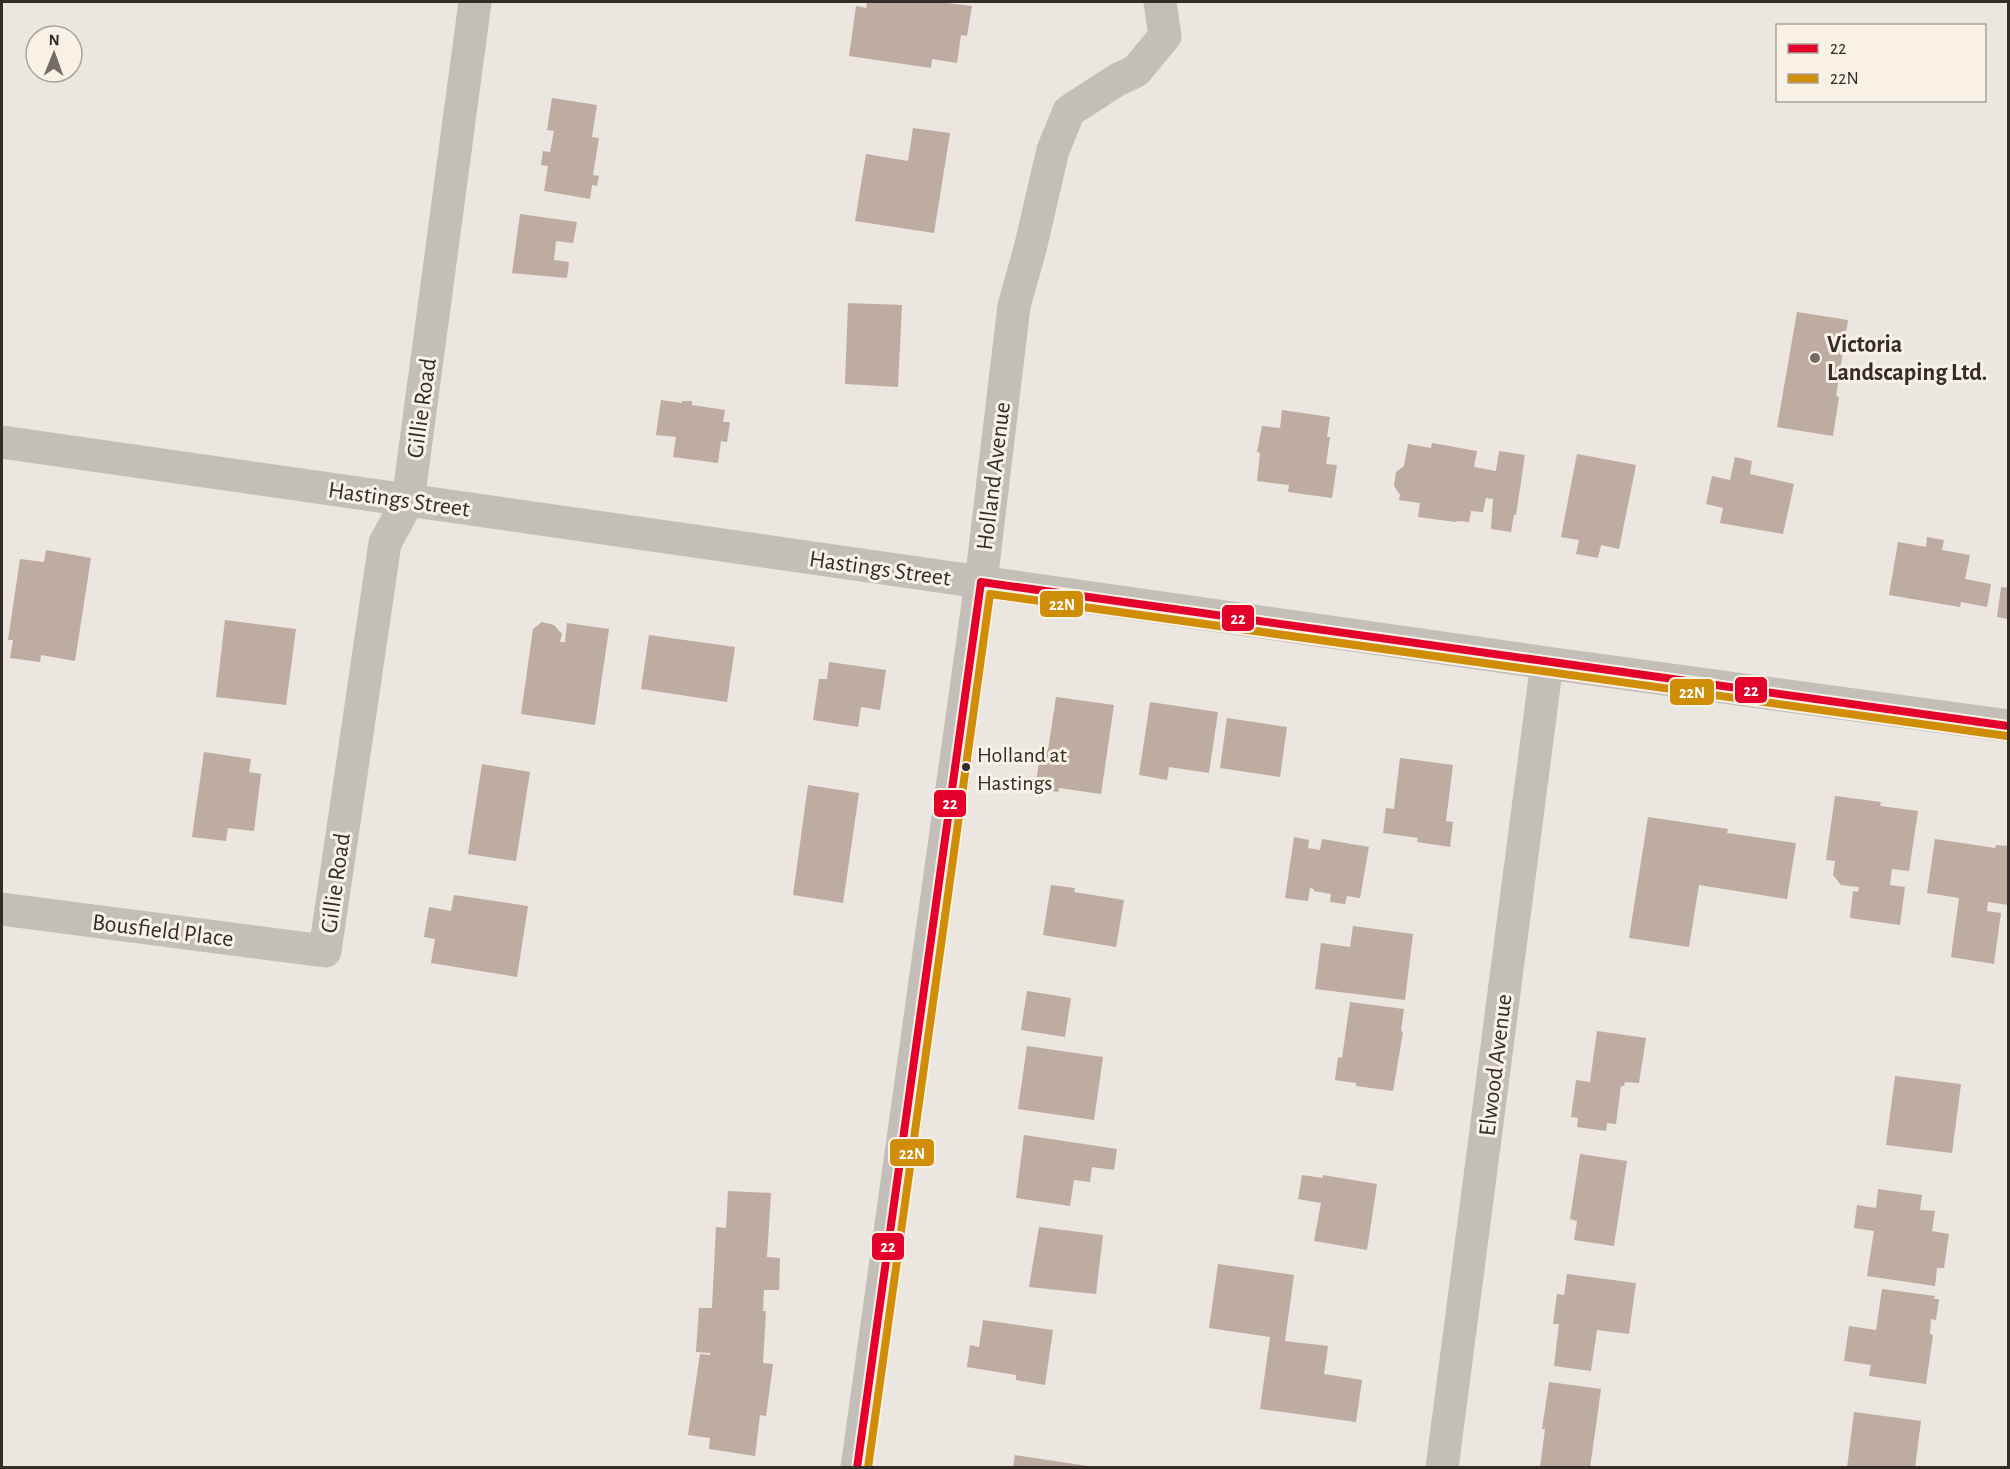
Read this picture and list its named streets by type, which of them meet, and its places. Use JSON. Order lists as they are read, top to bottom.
{
  "streets": {
    "street": [
      "Gillie Road",
      "Holland Avenue",
      "Hastings Street",
      "Bousfield Place",
      "Elwood Avenue"
    ]
  },
  "crossings": [
    ["Gillie Road", "Hastings Street"],
    ["Gillie Road", "Bousfield Place"],
    ["Holland Avenue", "Hastings Street"],
    ["Hastings Street", "Elwood Avenue"]
  ],
  "places": ["Victoria Landscaping Ltd.", "Holland at Hastings"],
  "lines": ["transit line 22", "transit line 22N"],
  "legend": ["22", "22N"],
  "north": "top"
}
